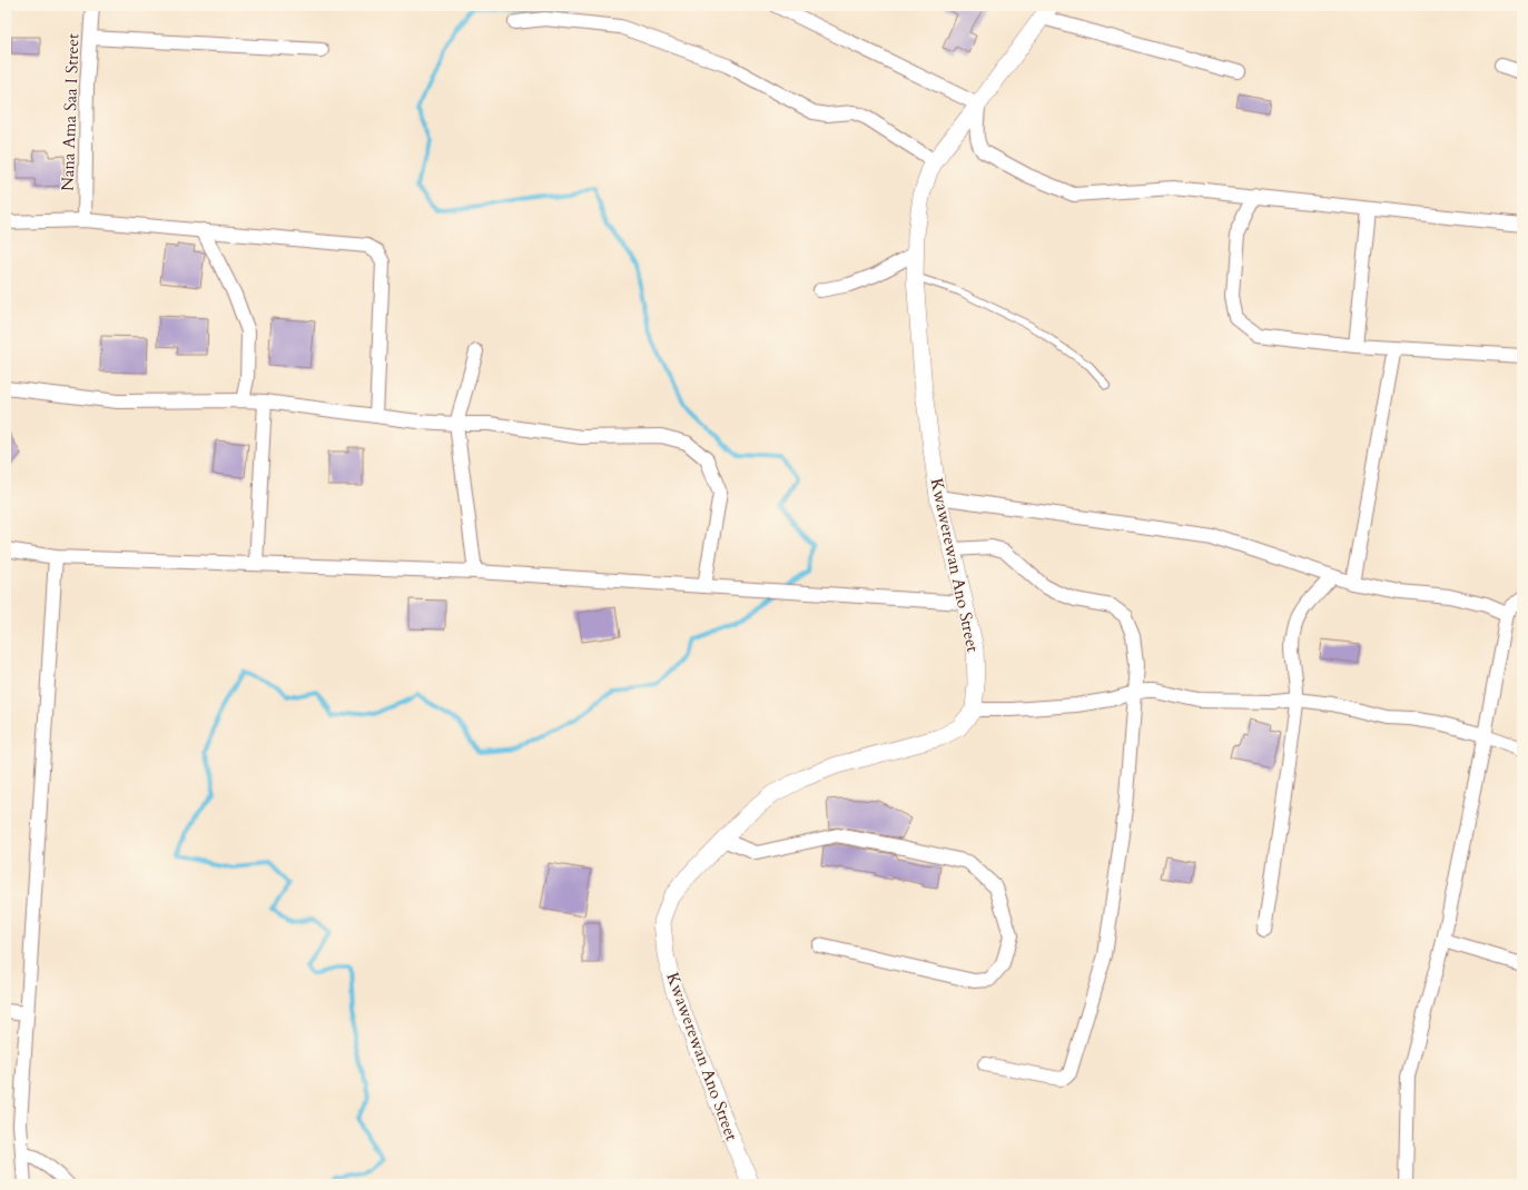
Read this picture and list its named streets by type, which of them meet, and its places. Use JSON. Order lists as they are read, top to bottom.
{
  "streets": {
    "street": ["Nana Ama Saa I Street", "Kwawerewan Ano Street"]
  }
}
